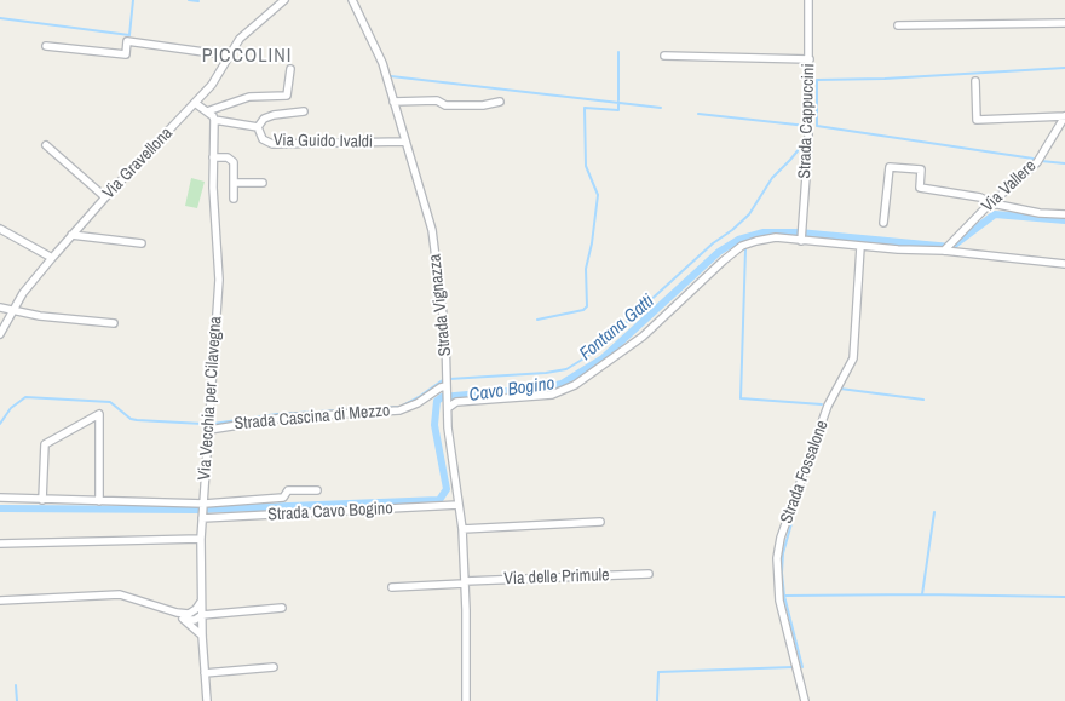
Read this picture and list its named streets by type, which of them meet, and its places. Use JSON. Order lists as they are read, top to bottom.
{
  "streets": {
    "street": [
      "Strada Cappuccini",
      "Via Guido Ivaldi",
      "Via Gravellona",
      "Via Vallere",
      "Strada Vignazza",
      "Via Vecchia per Cilavegna",
      "Strada Cascina di Mezzo",
      "Strada Fossalone",
      "Strada Cavo Bogino",
      "Via delle Primule"
    ]
  },
  "crossings": [
    ["Strada Cappuccini", "Strada Cascina di Mezzo"],
    ["Via Guido Ivaldi", "Strada Vignazza"],
    ["Via Guido Ivaldi", "Via Vecchia per Cilavegna"],
    ["Via Vallere", "Strada Cascina di Mezzo"],
    ["Strada Vignazza", "Strada Cascina di Mezzo"],
    ["Strada Vignazza", "Strada Cavo Bogino"],
    ["Strada Vignazza", "Via delle Primule"],
    ["Via Vecchia per Cilavegna", "Strada Cascina di Mezzo"],
    ["Via Vecchia per Cilavegna", "Strada Cavo Bogino"],
    ["Strada Cascina di Mezzo", "Strada Fossalone"]
  ],
  "districts": ["PICCOLINI"],
  "water": ["Fontana Gatti", "Cavo Bogino"]
}
